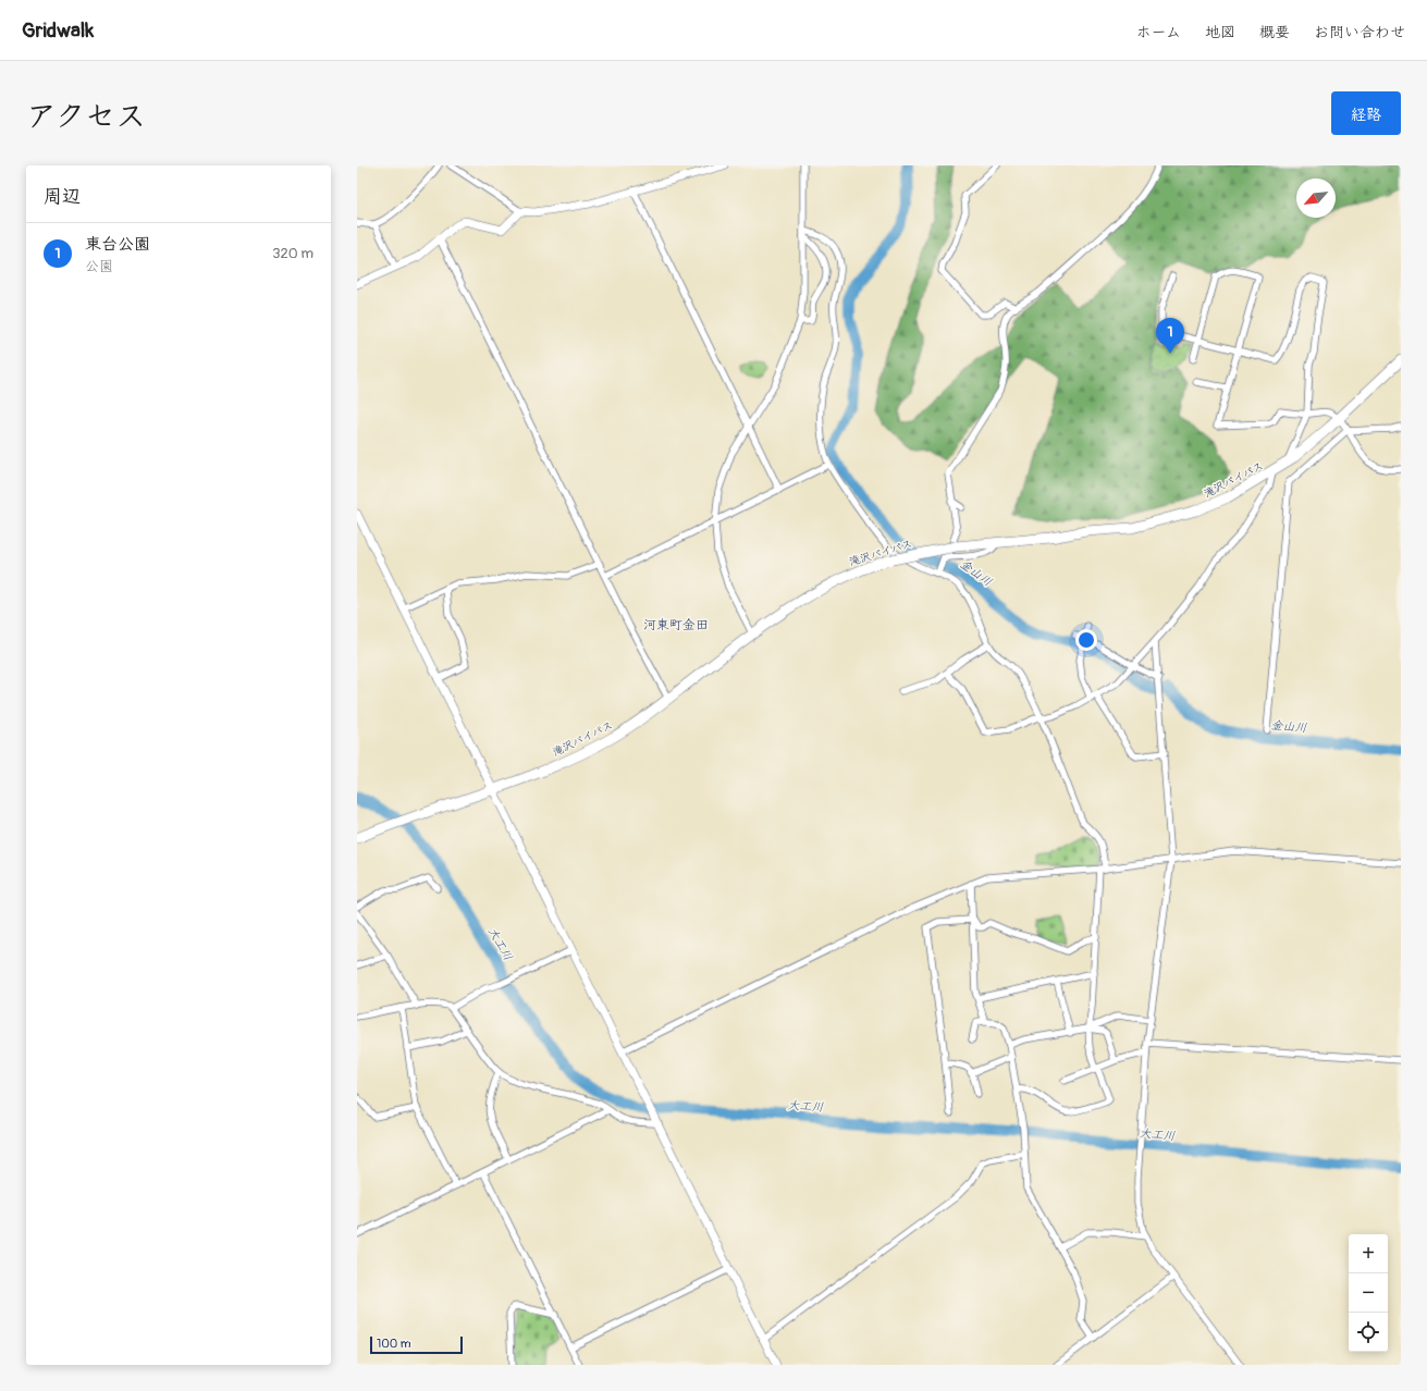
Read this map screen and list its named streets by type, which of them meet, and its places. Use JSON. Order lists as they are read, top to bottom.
{
  "streets": {
    "highway": ["滝沢バイパス"]
  },
  "districts": ["河東町金田"],
  "water": ["金山川", "大工川"],
  "scale_bar": "100 m",
  "north": "bottom left",
  "page": {
    "header": "Gridwalk",
    "nav": [
      "ホーム",
      "地図",
      "概要",
      "お問い合わせ"
    ],
    "title": "アクセス",
    "buttons": "経路",
    "heading": "周辺",
    "list": [
      {
        "mark": "1",
        "name": "東台公園",
        "note": "公園",
        "value": "320 m"
      }
    ],
    "pins": "1",
    "map_buttons": ["+", "−"],
    "scale": "100 m"
  }
}
